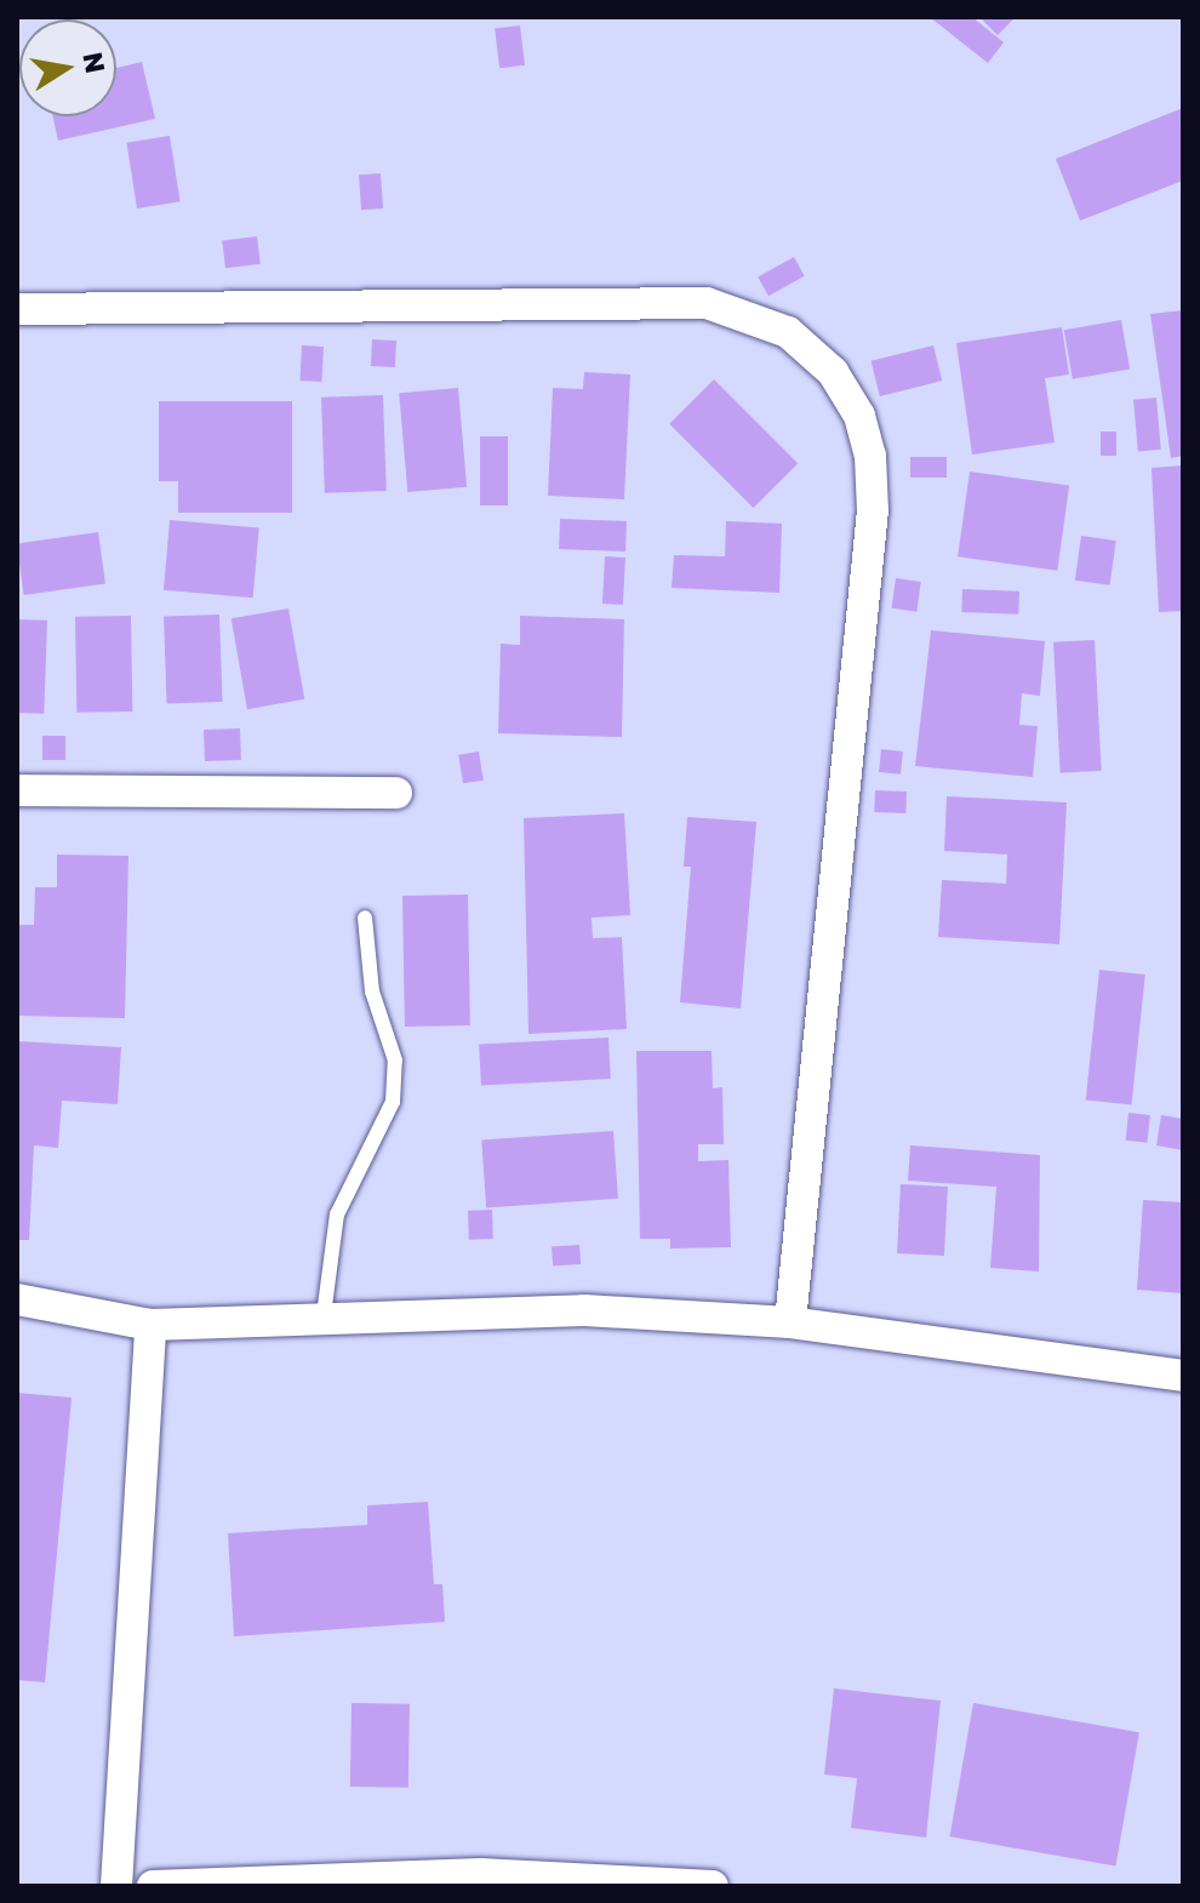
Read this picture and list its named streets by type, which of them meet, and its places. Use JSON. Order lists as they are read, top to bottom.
{
  "north": "right"
}
